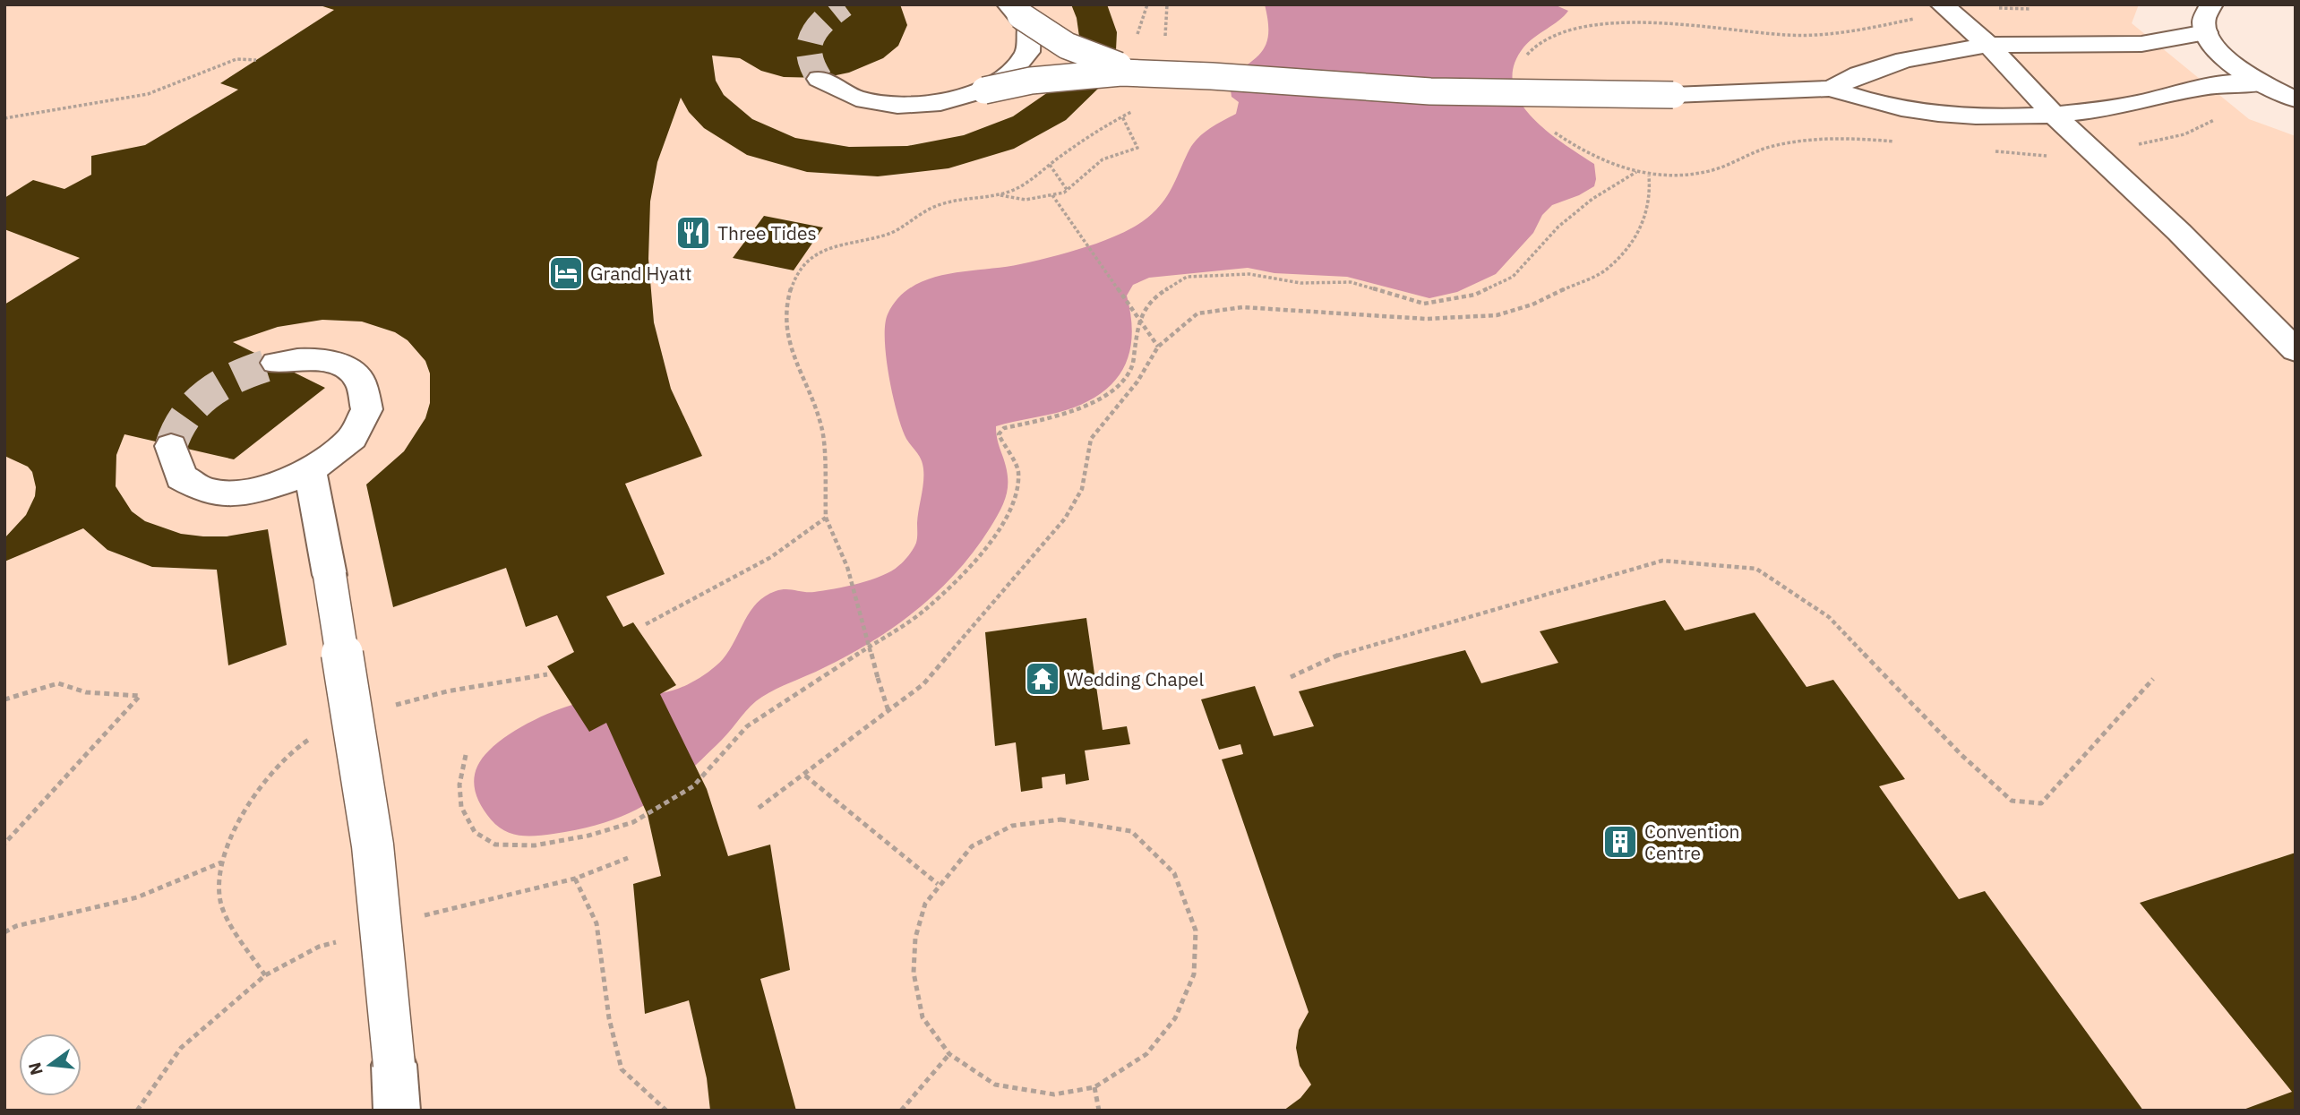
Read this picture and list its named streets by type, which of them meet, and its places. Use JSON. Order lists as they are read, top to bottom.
{
  "places": {
    "restaurant": ["Three Tides"],
    "hotel": ["Grand Hyatt"],
    "temple": ["Wedding Chapel"],
    "building": ["Convention Centre"]
  },
  "north": "left"
}
